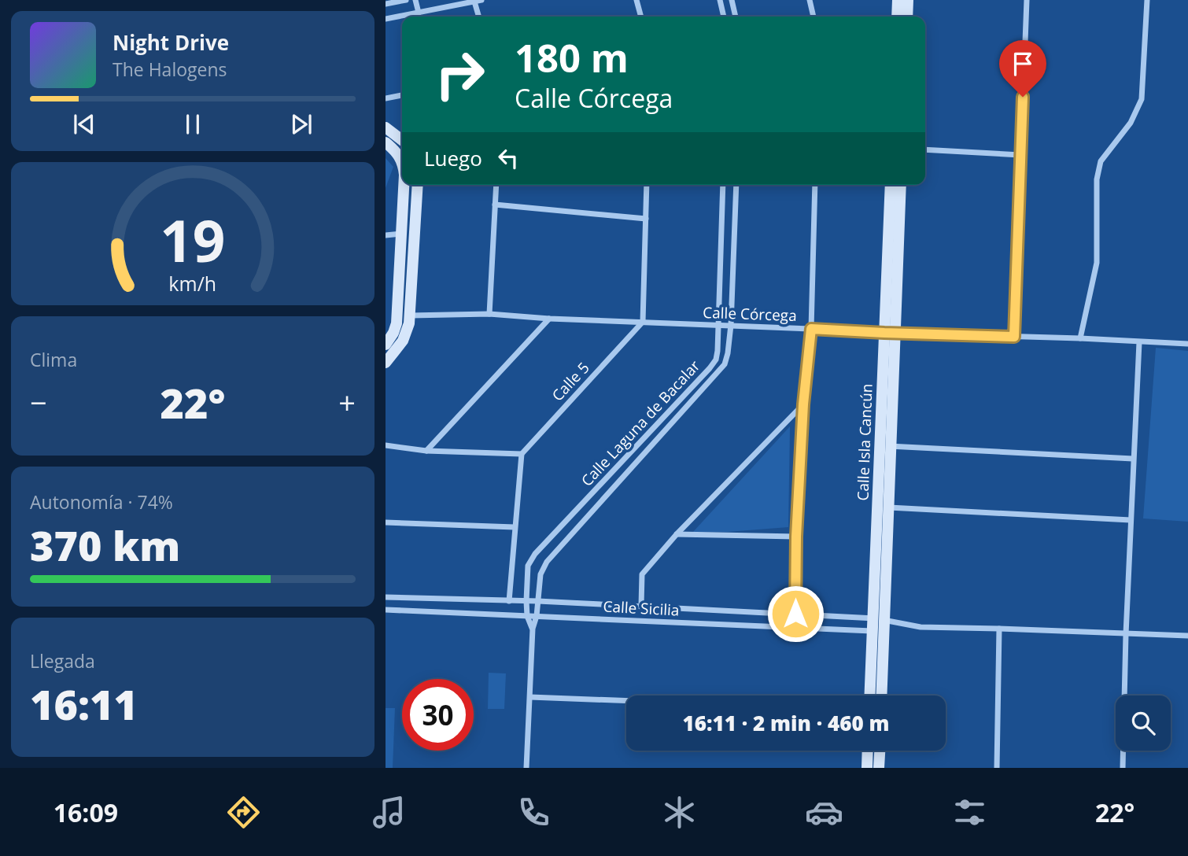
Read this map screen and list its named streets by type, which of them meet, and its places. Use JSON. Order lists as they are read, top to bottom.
{
  "streets": {
    "street": [
      "Calle Córcega",
      "Calle 5",
      "Calle Laguna de Bacalar",
      "Calle Isla Cancún",
      "Calle Sicilia"
    ]
  },
  "crossings": [
    ["Calle Córcega", "Calle 5"],
    ["Calle Córcega", "Calle Laguna de Bacalar"],
    ["Calle Córcega", "Calle Isla Cancún"],
    ["Calle Laguna de Bacalar", "Calle Sicilia"],
    ["Calle Isla Cancún", "Calle Sicilia"]
  ],
  "page": {
    "turn": ["180 m", "Calle Córcega"],
    "song": ["Night Drive", "The Halogens"],
    "then": "Luego",
    "tile": [
      "Clima",
      ["Autonomía · 74%", "370 km"],
      ["Llegada", "16:11"]
    ],
    "heat": ["−", "22°", "+"],
    "limit": "30",
    "trip": "16:11 · 2 min · 460 m",
    "tabs": ["16:09", "22°"],
    "gauge": ["19", "km/h"]
  }
}
